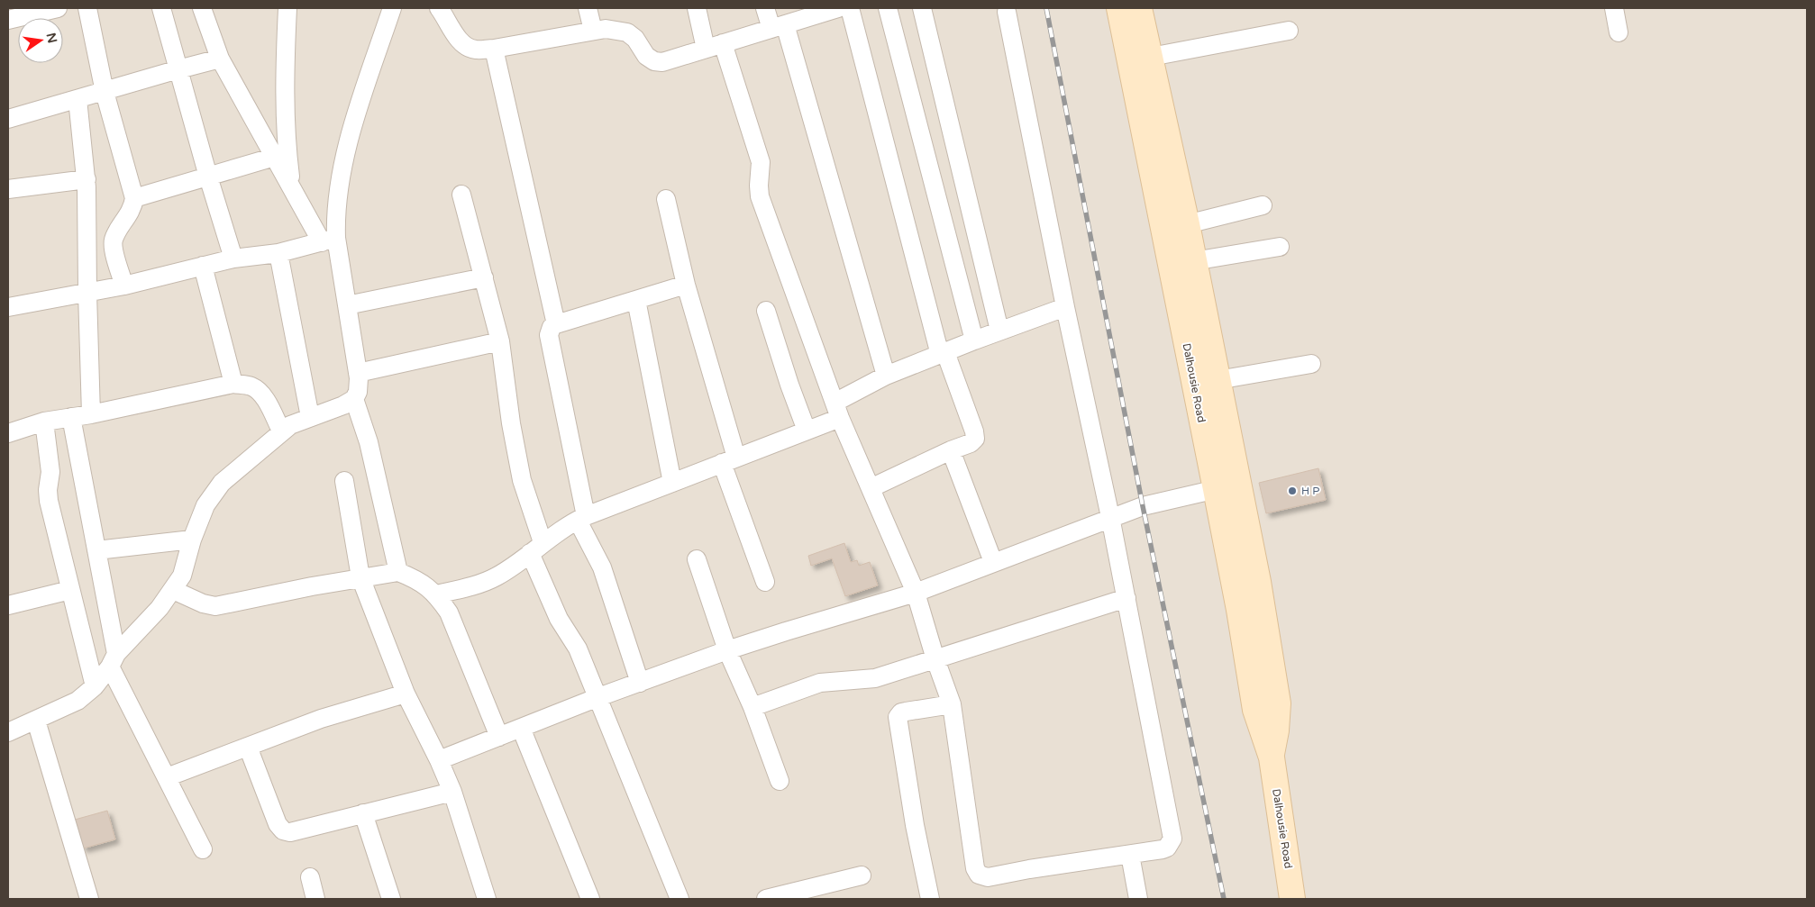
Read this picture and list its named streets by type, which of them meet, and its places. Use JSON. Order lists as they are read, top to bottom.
{
  "streets": {
    "street": ["Dalhousie Road"]
  },
  "places": ["H P"],
  "north": "right"
}
